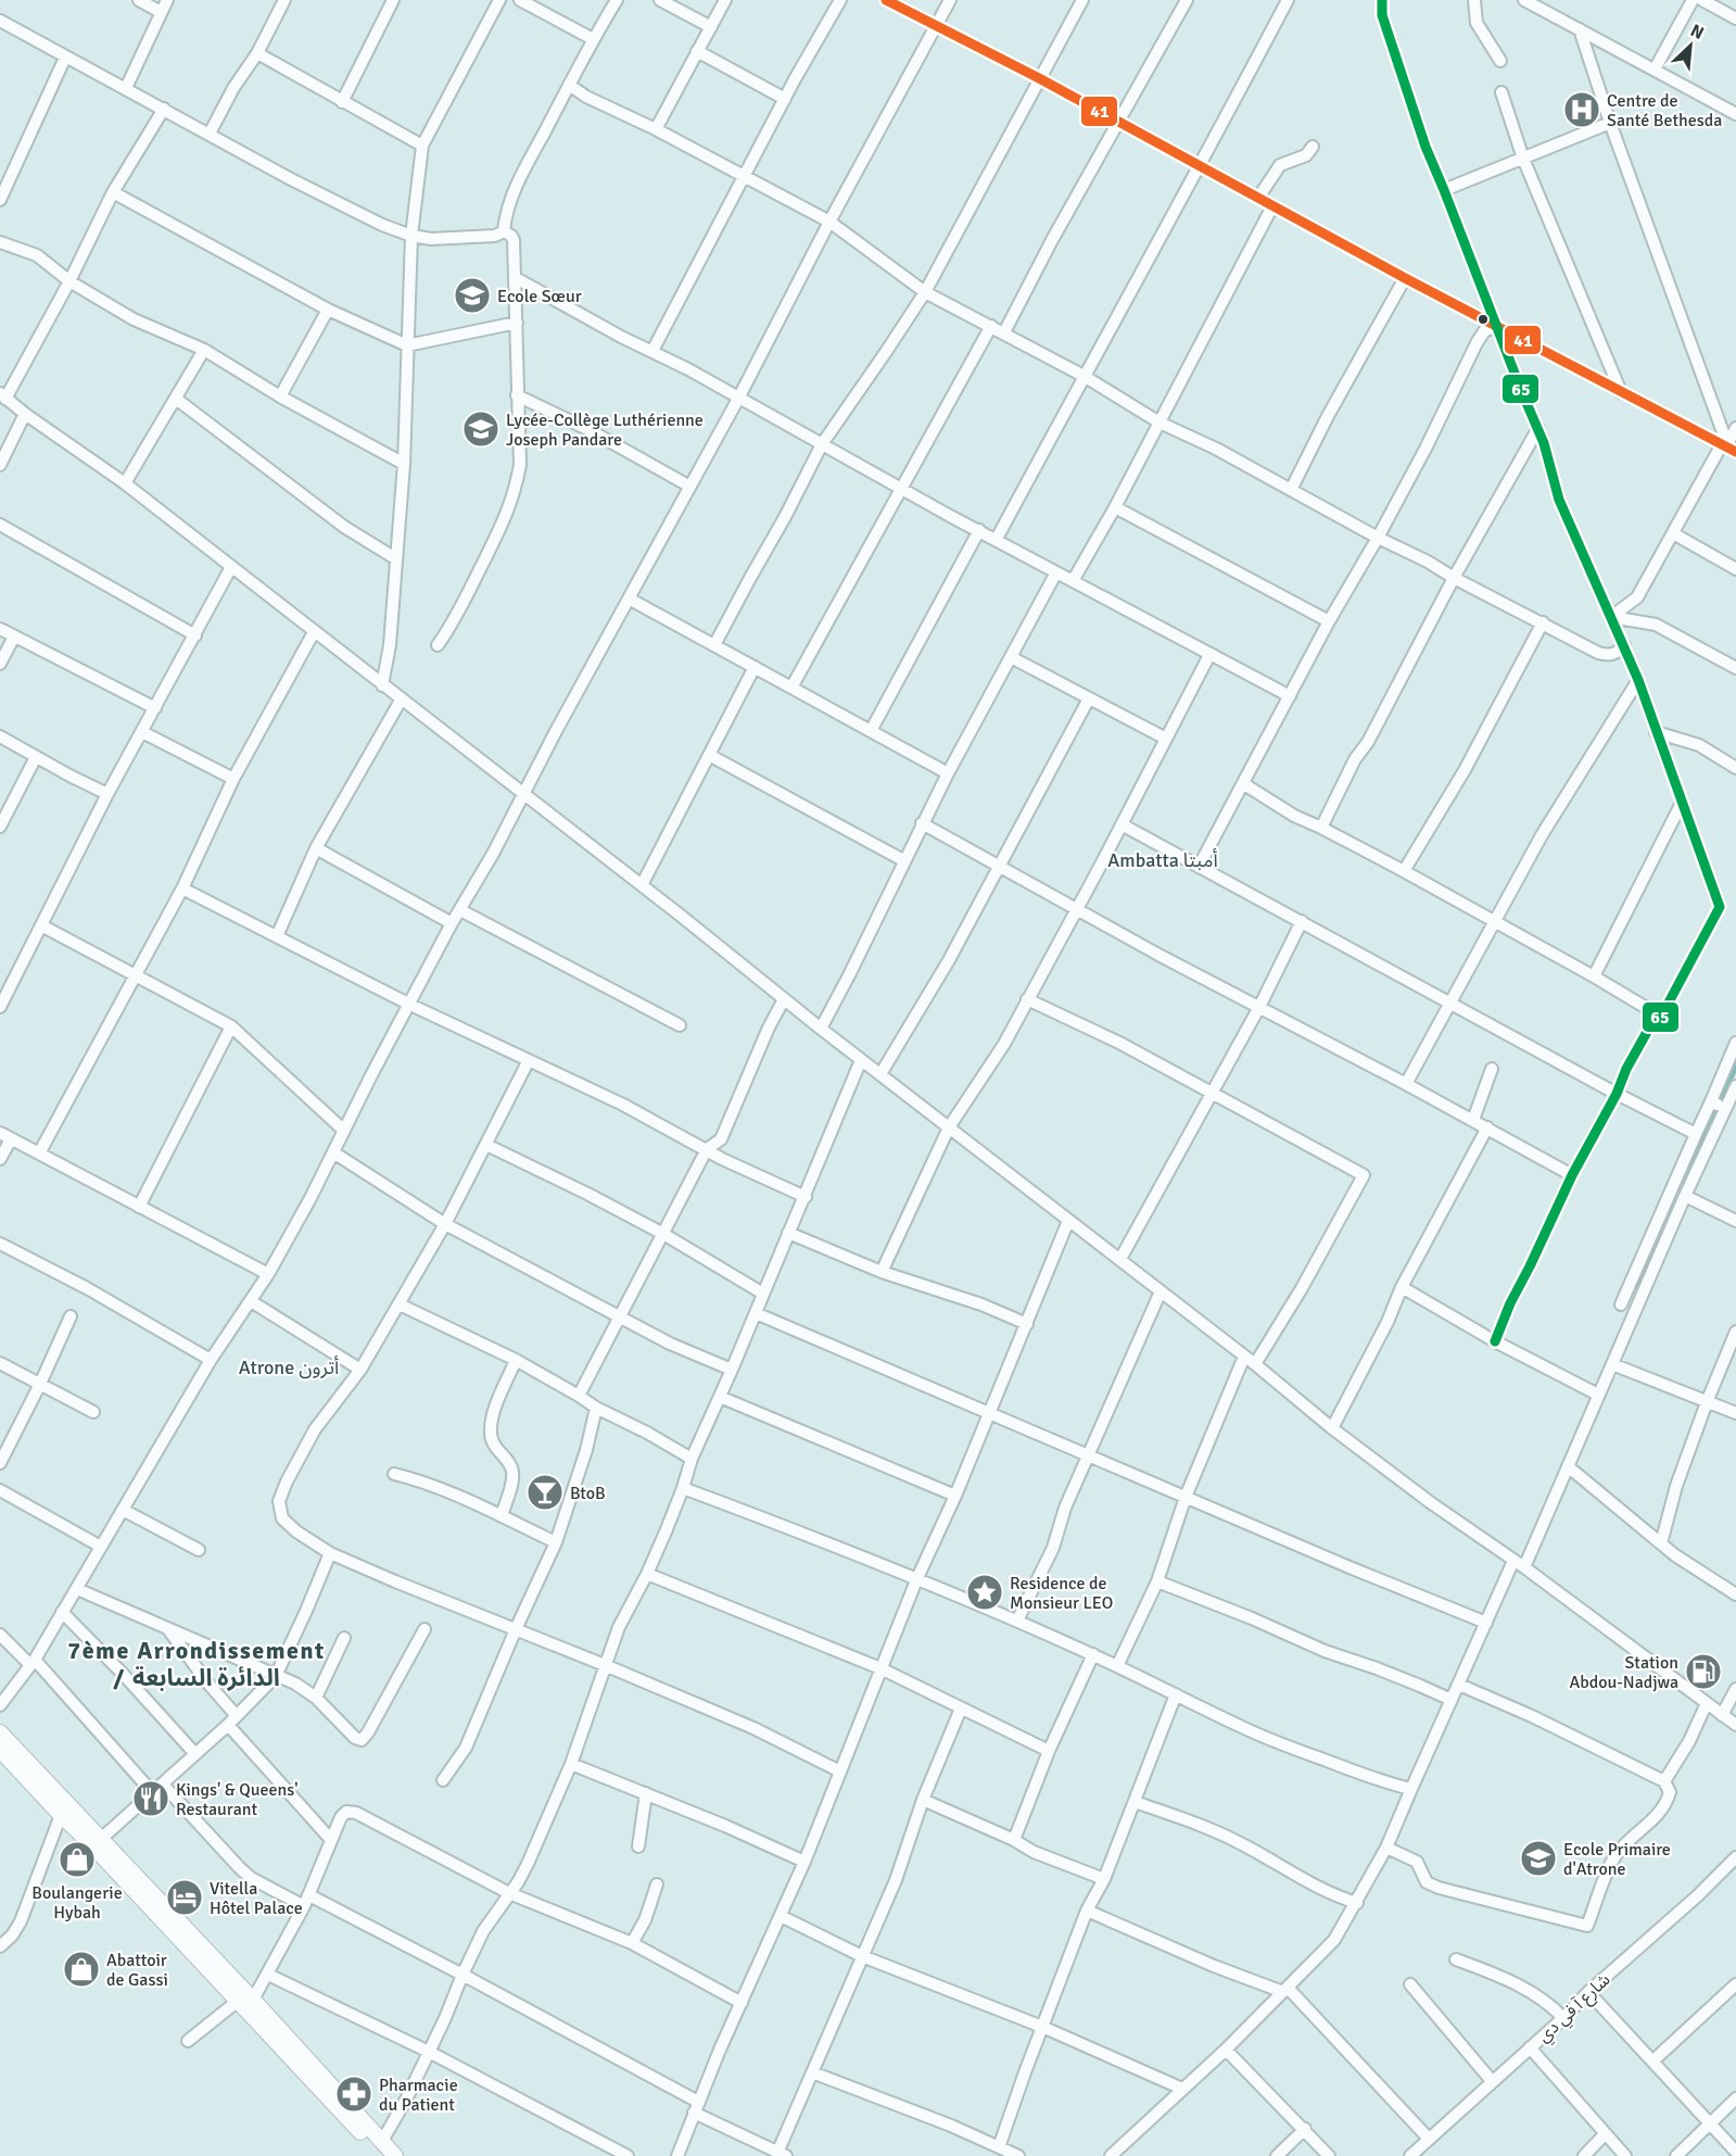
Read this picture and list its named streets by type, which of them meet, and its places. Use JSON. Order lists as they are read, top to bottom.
{
  "streets": {
    "street": ["شارع آ في دي"]
  },
  "districts": ["Ambatta أمبتا", "Atrone أترون", "7ème Arrondissement / الدائرة السابعة"],
  "places": {
    "hospital": ["Centre de Santé Bethesda"],
    "school or university": ["Ecole Sœur", "Lycée-Collège Luthérienne Joseph Pandare", "Ecole Primaire d'Atrone"],
    "bar": ["BtoB"],
    "place": ["Residence de Monsieur LEO"],
    "fuel station": ["Station Abdou-Nadjwa"],
    "restaurant": ["Kings' & Queens' Restaurant"],
    "shop": ["Boulangerie Hybah", "Abattoir de Gassi"],
    "hotel": ["Vitella Hôtel Palace"],
    "pharmacy": ["Pharmacie du Patient"]
  },
  "lines": ["transit line 41", "transit line 65"],
  "north": "top right"
}
